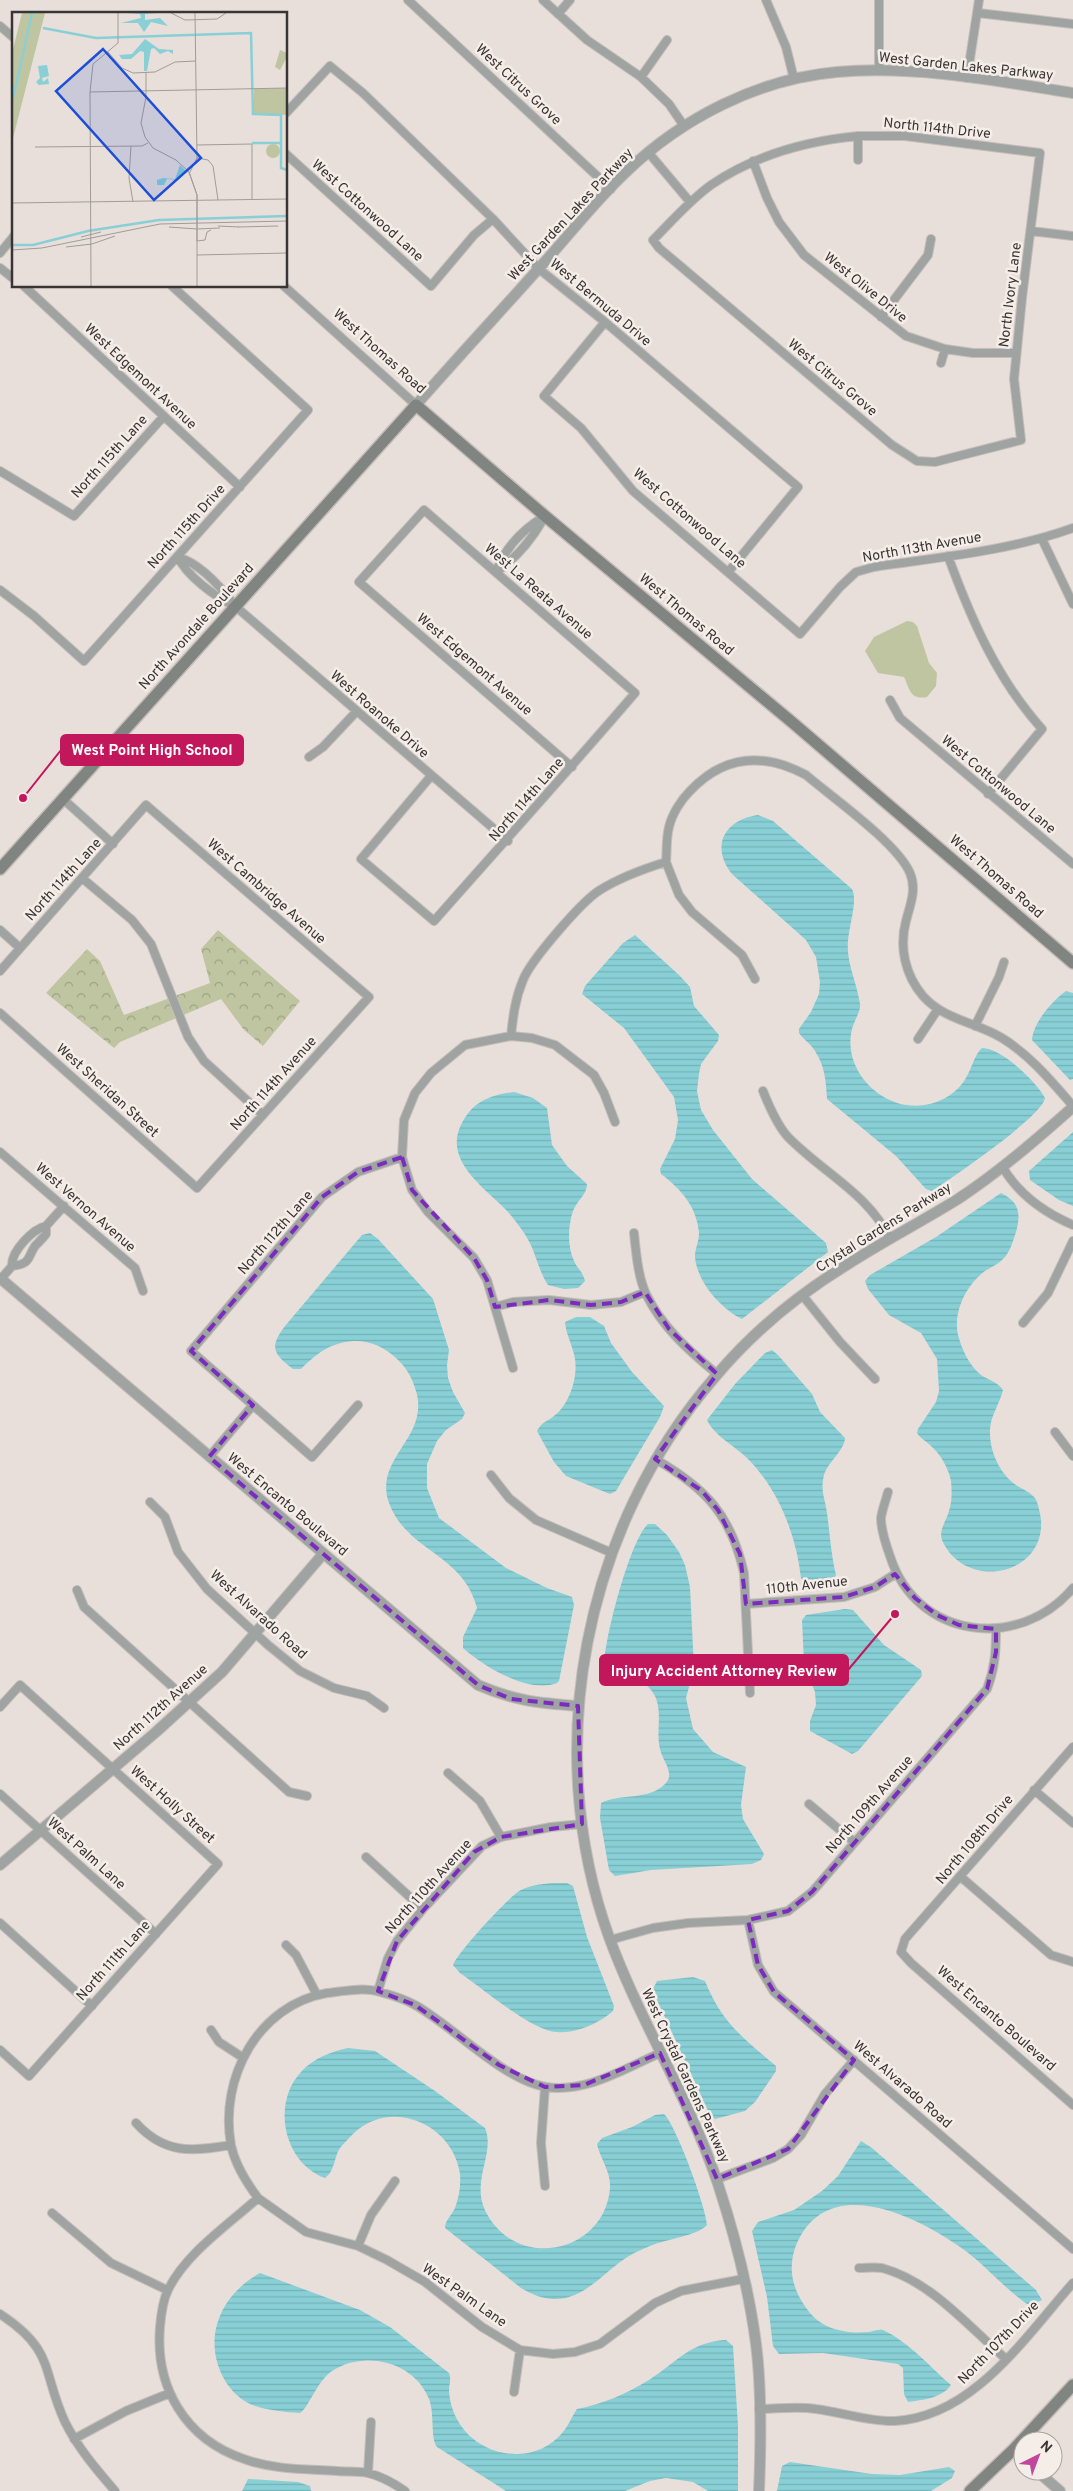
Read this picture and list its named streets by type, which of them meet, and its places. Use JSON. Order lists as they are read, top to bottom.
{
  "streets": {
    "main road": ["West Thomas Road", "North Avondale Boulevard"],
    "street": [
      "West Garden Lakes Parkway",
      "West Citrus Grove",
      "North 114th Drive",
      "West Cottonwood Lane",
      "West Olive Drive",
      "North Ivory Lane",
      "West Bermuda Drive",
      "West Edgemont Avenue",
      "North 115th Lane",
      "North 115th Drive",
      "North 113th Avenue",
      "West La Reata Avenue",
      "West Roanoke Drive",
      "North 114th Lane",
      "West Cambridge Avenue",
      "North 114th Avenue",
      "West Sheridan Street",
      "West Vernon Avenue",
      "Crystal Gardens Parkway",
      "North 112th Lane",
      "West Encanto Boulevard",
      "110th Avenue",
      "West Alvarado Road",
      "North 112th Avenue",
      "West Holly Street",
      "North 109th Avenue",
      "North 108th Drive",
      "West Palm Lane",
      "North 110th Avenue",
      "North 111th Lane",
      "West Crystal Gardens Parkway",
      "North 107th Drive"
    ]
  },
  "crossings": [
    ["West Garden Lakes Parkway", "West Citrus Grove"],
    ["West Garden Lakes Parkway", "West Bermuda Drive"],
    ["West Garden Lakes Parkway", "West Thomas Road"],
    ["West Garden Lakes Parkway", "North Avondale Boulevard"],
    ["West Citrus Grove", "North 114th Drive"],
    ["West Citrus Grove", "North Ivory Lane"],
    ["North 114th Drive", "West Olive Drive"],
    ["North 114th Drive", "North Ivory Lane"],
    ["West Cottonwood Lane", "West Bermuda Drive"],
    ["West Cottonwood Lane", "North 113th Avenue"],
    ["West Olive Drive", "North Ivory Lane"],
    ["West Thomas Road", "North Avondale Boulevard"],
    ["West Edgemont Avenue", "North 115th Lane"],
    ["West Edgemont Avenue", "North 115th Drive"],
    ["West Edgemont Avenue", "West La Reata Avenue"],
    ["West Edgemont Avenue", "North 114th Lane"],
    ["North 115th Drive", "West Roanoke Drive"],
    ["West La Reata Avenue", "North 114th Lane"],
    ["North Avondale Boulevard", "West Roanoke Drive"],
    ["West Roanoke Drive", "North 114th Lane"],
    ["North 114th Lane", "West Cambridge Avenue"],
    ["West Cambridge Avenue", "North 114th Avenue"],
    ["North 114th Avenue", "West Sheridan Street"],
    ["Crystal Gardens Parkway", "West Encanto Boulevard"],
    ["Crystal Gardens Parkway", "West Crystal Gardens Parkway"],
    ["West Encanto Boulevard", "North 112th Avenue"],
    ["West Encanto Boulevard", "North 108th Drive"],
    ["West Encanto Boulevard", "West Crystal Gardens Parkway"],
    ["West Alvarado Road", "North 112th Avenue"],
    ["West Alvarado Road", "North 109th Avenue"],
    ["North 112th Avenue", "West Holly Street"],
    ["North 112th Avenue", "West Palm Lane"],
    ["West Holly Street", "North 111th Lane"],
    ["North 109th Avenue", "West Crystal Gardens Parkway"],
    ["West Palm Lane", "North 111th Lane"],
    ["West Palm Lane", "West Crystal Gardens Parkway"],
    ["North 110th Avenue", "West Crystal Gardens Parkway"],
    ["West Crystal Gardens Parkway", "North 107th Drive"]
  ],
  "places": ["West Point High School", "Injury Accident Attorney Review"],
  "north": "top right"
}
